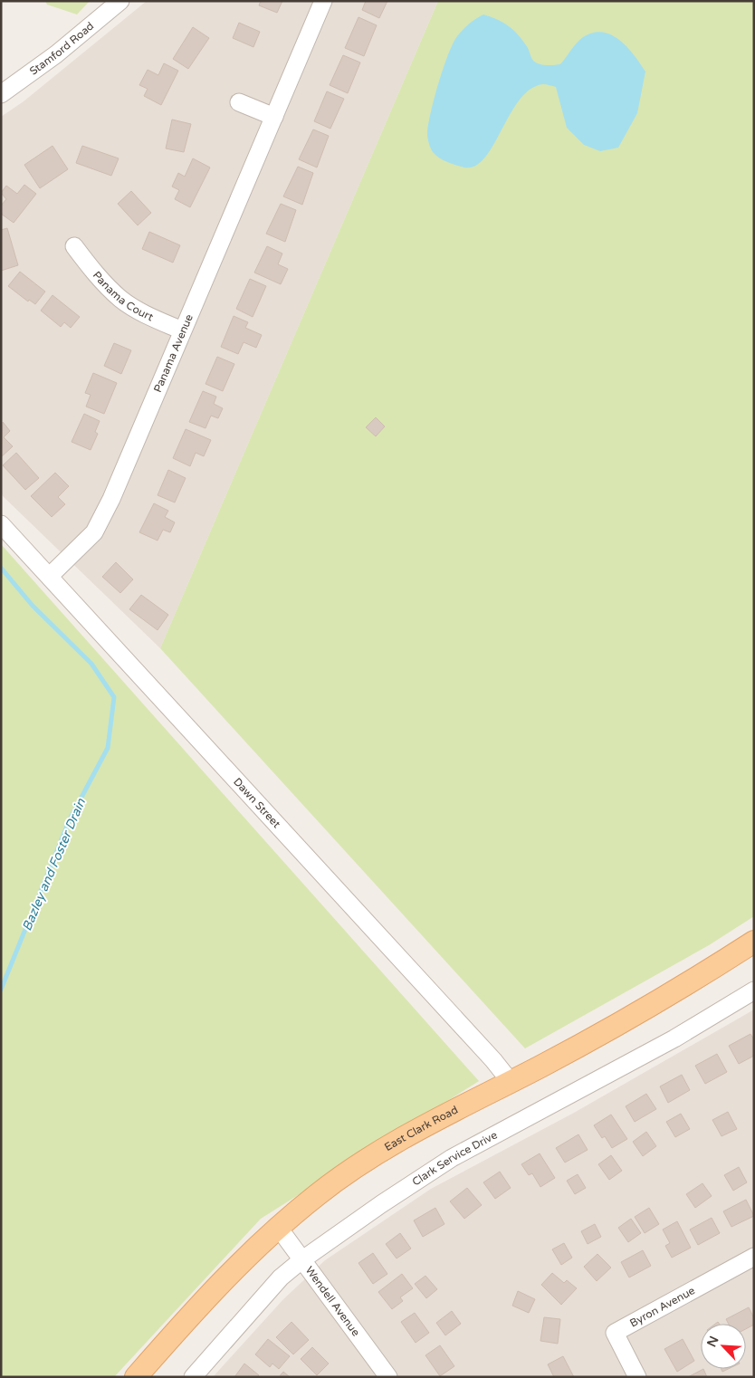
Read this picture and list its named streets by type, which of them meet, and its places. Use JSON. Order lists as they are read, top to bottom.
{
  "streets": {
    "main road": ["East Clark Road"],
    "street": [
      "Stamford Road",
      "Panama Court",
      "Panama Avenue",
      "Dawn Street",
      "Clark Service Drive",
      "Wendell Avenue",
      "Byron Avenue"
    ]
  },
  "crossings": [
    ["Panama Court", "Panama Avenue"],
    ["Panama Avenue", "Dawn Street"],
    ["Dawn Street", "East Clark Road"],
    ["East Clark Road", "Wendell Avenue"],
    ["Clark Service Drive", "Wendell Avenue"]
  ],
  "water": ["Bazley and Foster Drain"],
  "north": "top left"
}
